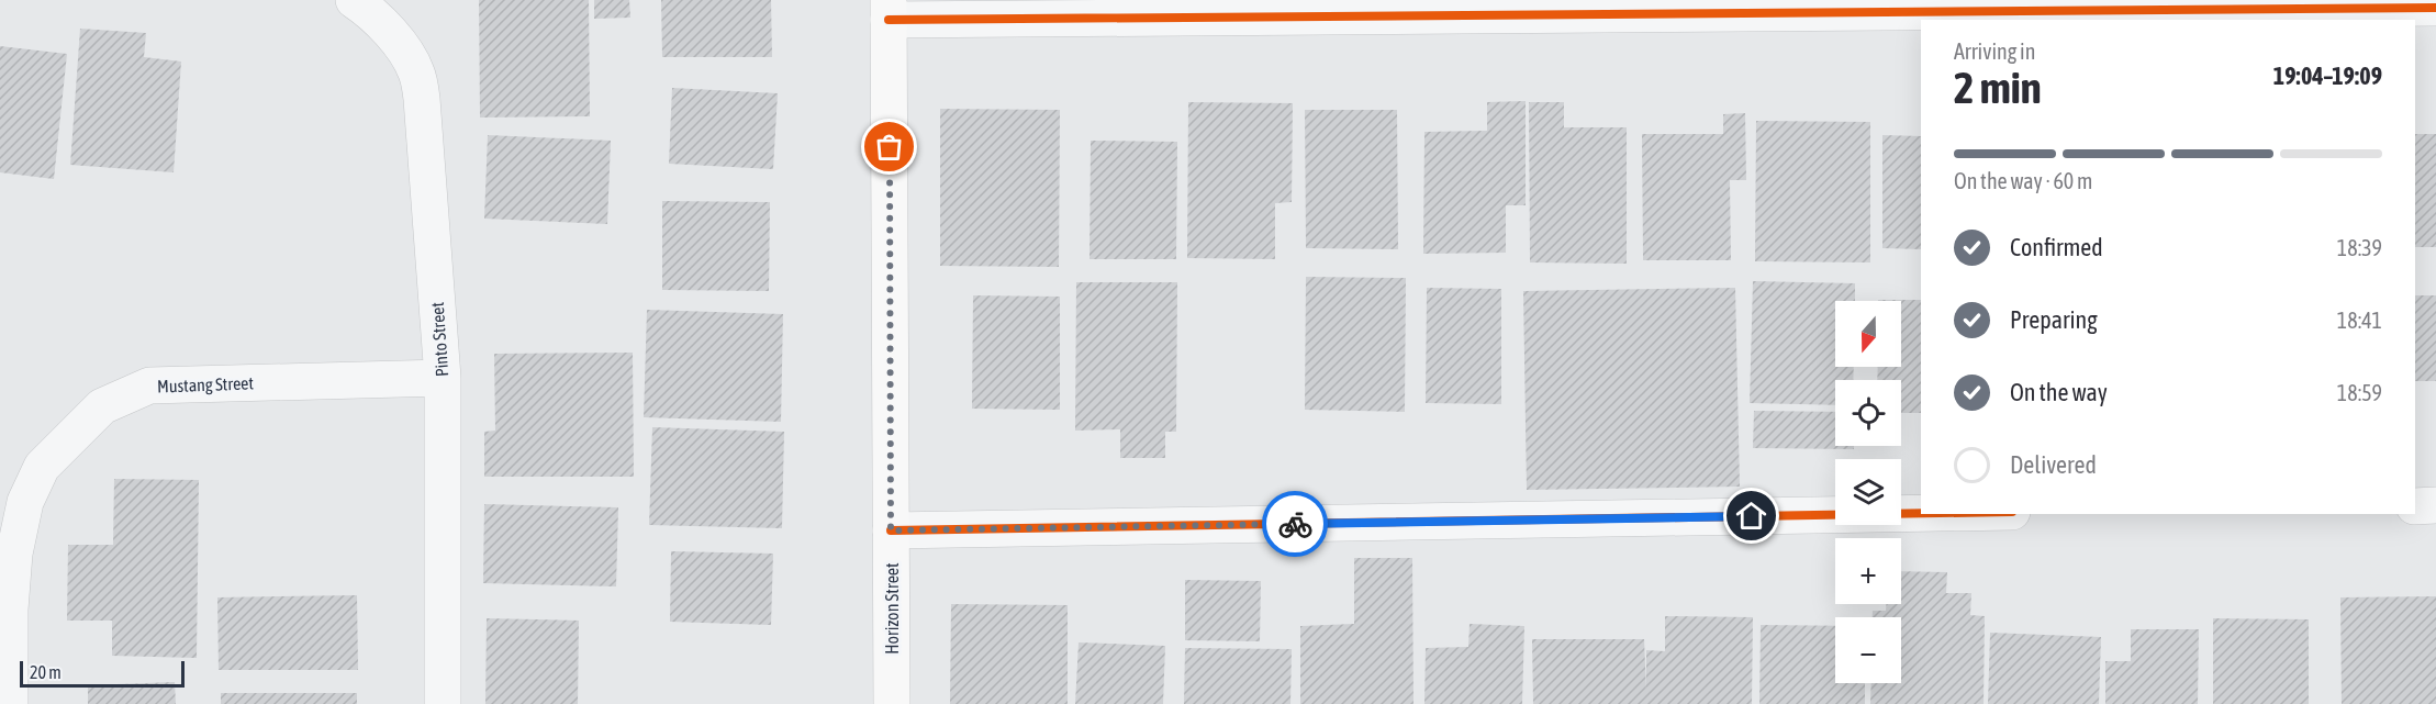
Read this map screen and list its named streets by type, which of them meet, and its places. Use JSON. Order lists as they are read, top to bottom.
{
  "streets": {
    "street": ["Pinto Street", "Mustang Street", "Horizon Street"]
  },
  "crossings": [
    ["Pinto Street", "Mustang Street"]
  ],
  "scale_bar": "20 m",
  "north": "bottom",
  "page": {
    "heading": ["2 min", "Arriving in", "19:04–19:09"],
    "bar": "On the way · 60 m",
    "list": [
      ["Confirmed", "18:39"],
      ["Preparing", "18:41"],
      ["On the way", "18:59"],
      "Delivered"
    ],
    "map_buttons": ["+", "−"],
    "scale": "20 m"
  }
}
